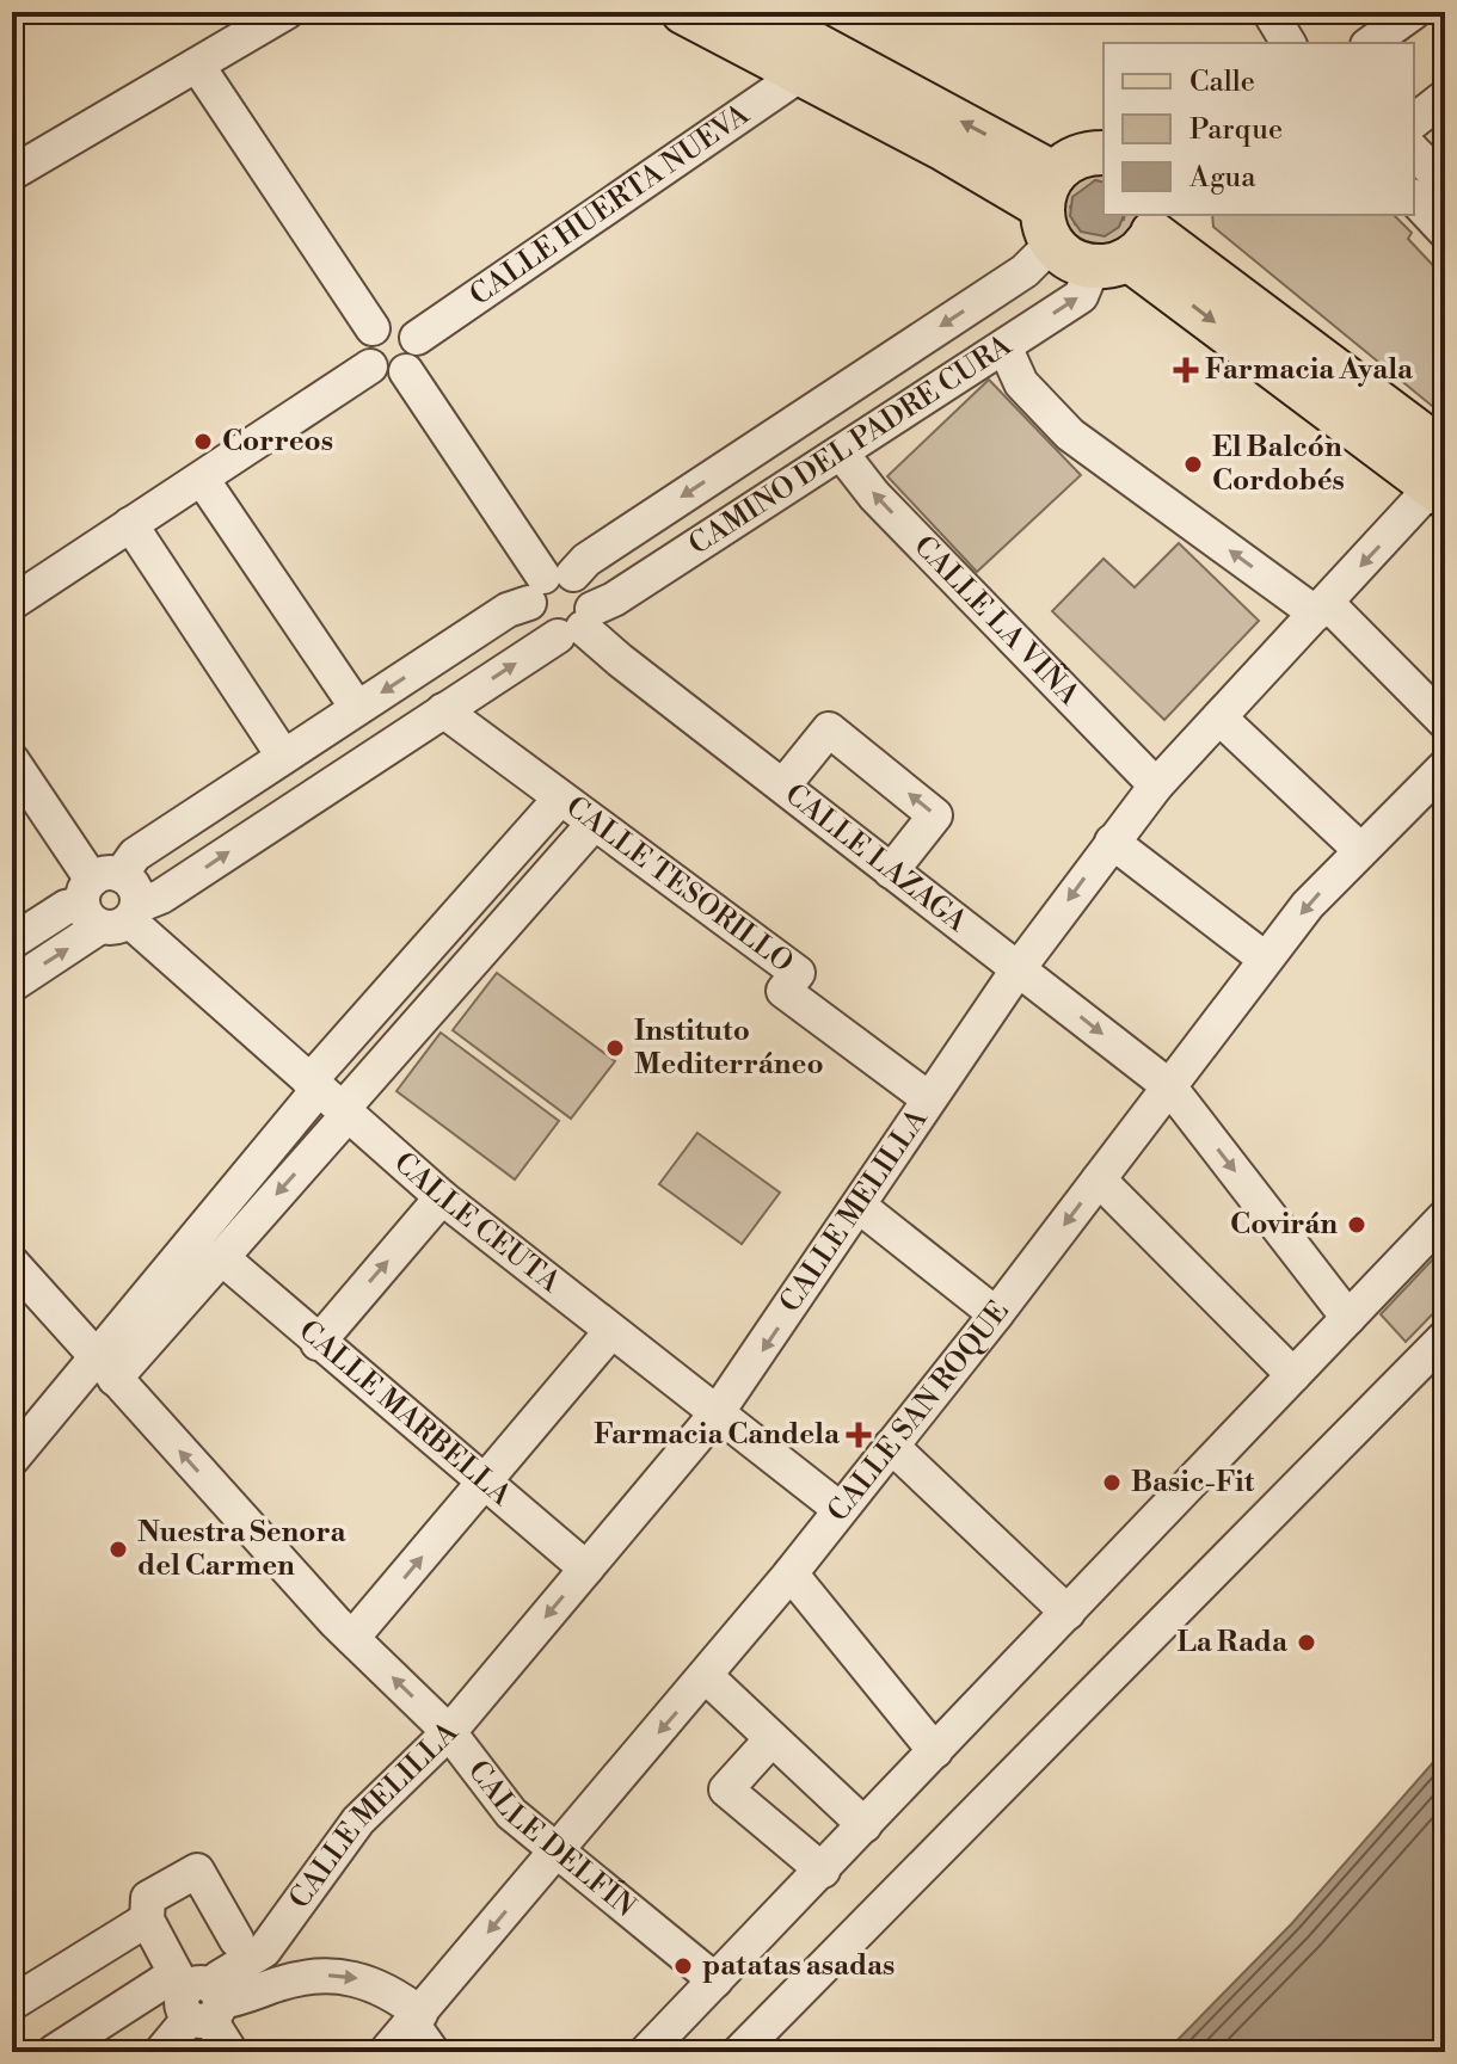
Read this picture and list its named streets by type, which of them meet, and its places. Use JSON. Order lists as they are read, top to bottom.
{
  "streets": {
    "street": [
      "CALLE HUERTA NUEVA",
      "CAMINO DEL PADRE CURA",
      "CALLE LA VIÑA",
      "CALLE LAZAGA",
      "CALLE TESORILLO",
      "CALLE MELILLA",
      "CALLE CEUTA",
      "CALLE SAN ROQUE",
      "CALLE MARBELLA",
      "CALLE DELFÍN"
    ]
  },
  "crossings": [
    ["CAMINO DEL PADRE CURA", "CALLE LA VIÑA"],
    ["CAMINO DEL PADRE CURA", "CALLE LAZAGA"],
    ["CAMINO DEL PADRE CURA", "CALLE TESORILLO"],
    ["CAMINO DEL PADRE CURA", "CALLE CEUTA"],
    ["CALLE LA VIÑA", "CALLE MELILLA"],
    ["CALLE LAZAGA", "CALLE MELILLA"],
    ["CALLE LAZAGA", "CALLE SAN ROQUE"],
    ["CALLE TESORILLO", "CALLE MELILLA"],
    ["CALLE MELILLA", "CALLE CEUTA"],
    ["CALLE MELILLA", "CALLE MARBELLA"],
    ["CALLE MELILLA", "CALLE DELFÍN"],
    ["CALLE CEUTA", "CALLE SAN ROQUE"],
    ["CALLE SAN ROQUE", "CALLE DELFÍN"]
  ],
  "one_way": ["CALLE MELILLA", "CALLE DELFÍN"],
  "places": {
    "health": ["Farmacia Ayala", "Farmacia Candela"],
    "other": [
      "Correos",
      "El Balcón Cordobés",
      "Instituto Mediterráneo",
      "Covirán",
      "Basic-Fit",
      "Nuestra Senora del Carmen",
      "La Rada",
      "patatas asadas"
    ]
  },
  "legend": ["Calle", "Parque", "Agua"]
}
